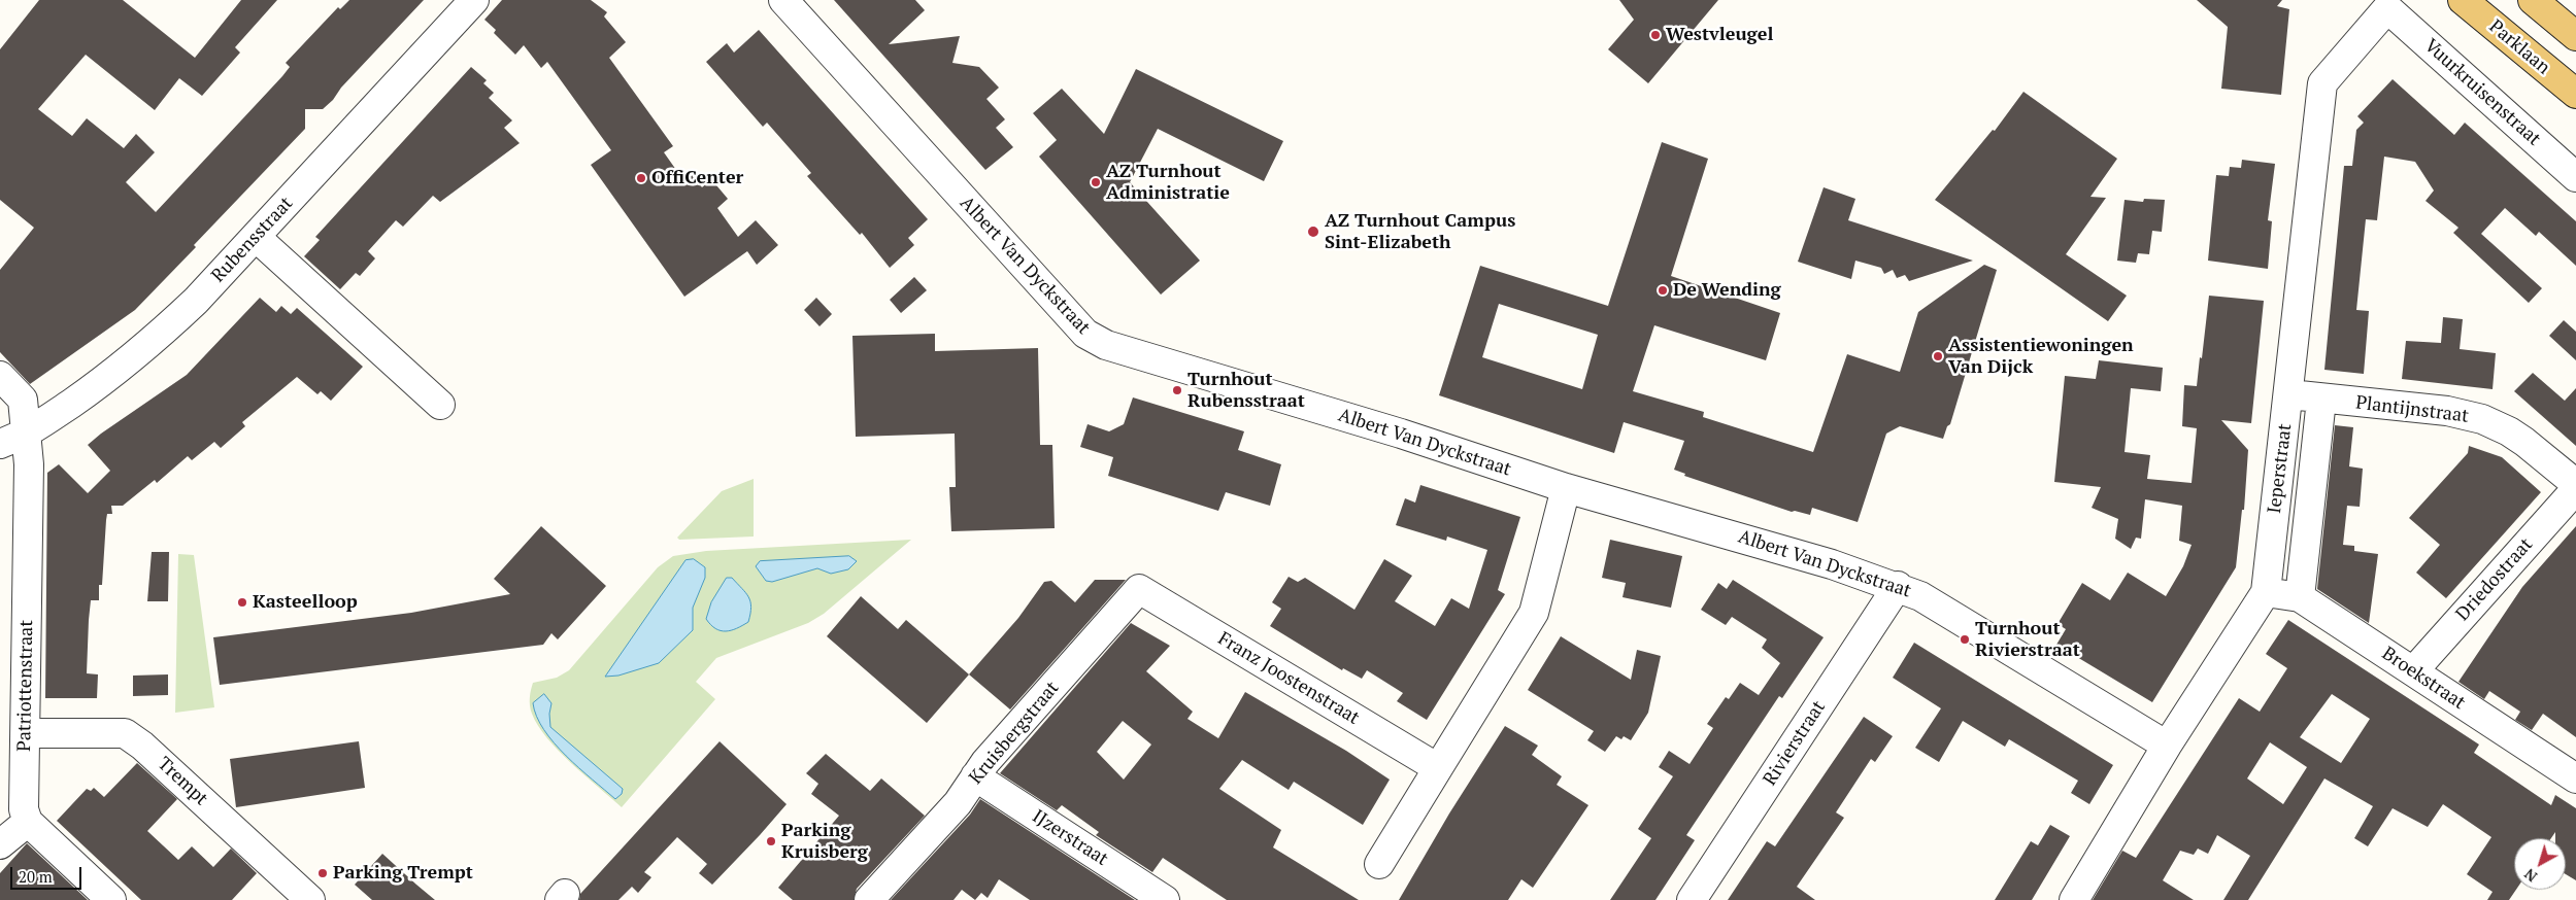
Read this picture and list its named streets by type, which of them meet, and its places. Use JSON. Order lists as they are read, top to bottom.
{
  "streets": {
    "main road": ["Parklaan"],
    "street": [
      "Vuurkruisenstraat",
      "Rubensstraat",
      "Albert Van Dyckstraat",
      "Plantijnstraat",
      "Ieperstraat",
      "Driedostraat",
      "Franz Joostenstraat",
      "Broekstraat",
      "Patriottenstraat",
      "Kruisbergstraat",
      "Rivierstraat",
      "Trempt",
      "IJzerstraat"
    ]
  },
  "crossings": [
    ["Vuurkruisenstraat", "Ieperstraat"],
    ["Rubensstraat", "Patriottenstraat"],
    ["Albert Van Dyckstraat", "Ieperstraat"],
    ["Albert Van Dyckstraat", "Rivierstraat"],
    ["Plantijnstraat", "Ieperstraat"],
    ["Ieperstraat", "Broekstraat"],
    ["Driedostraat", "Broekstraat"],
    ["Franz Joostenstraat", "Kruisbergstraat"],
    ["Patriottenstraat", "Trempt"],
    ["Kruisbergstraat", "IJzerstraat"]
  ],
  "places": [
    "Westvleugel",
    "OffiCenter",
    "AZ Turnhout Administratie",
    "AZ Turnhout Campus Sint-Elizabeth",
    "De Wending",
    "Assistentiewoningen Van Dijck",
    "Turnhout Rubensstraat",
    "Kasteelloop",
    "Turnhout Rivierstraat",
    "Parking Kruisberg",
    "Parking Trempt"
  ],
  "scale_bar": "20 m",
  "north": "bottom left"
}
